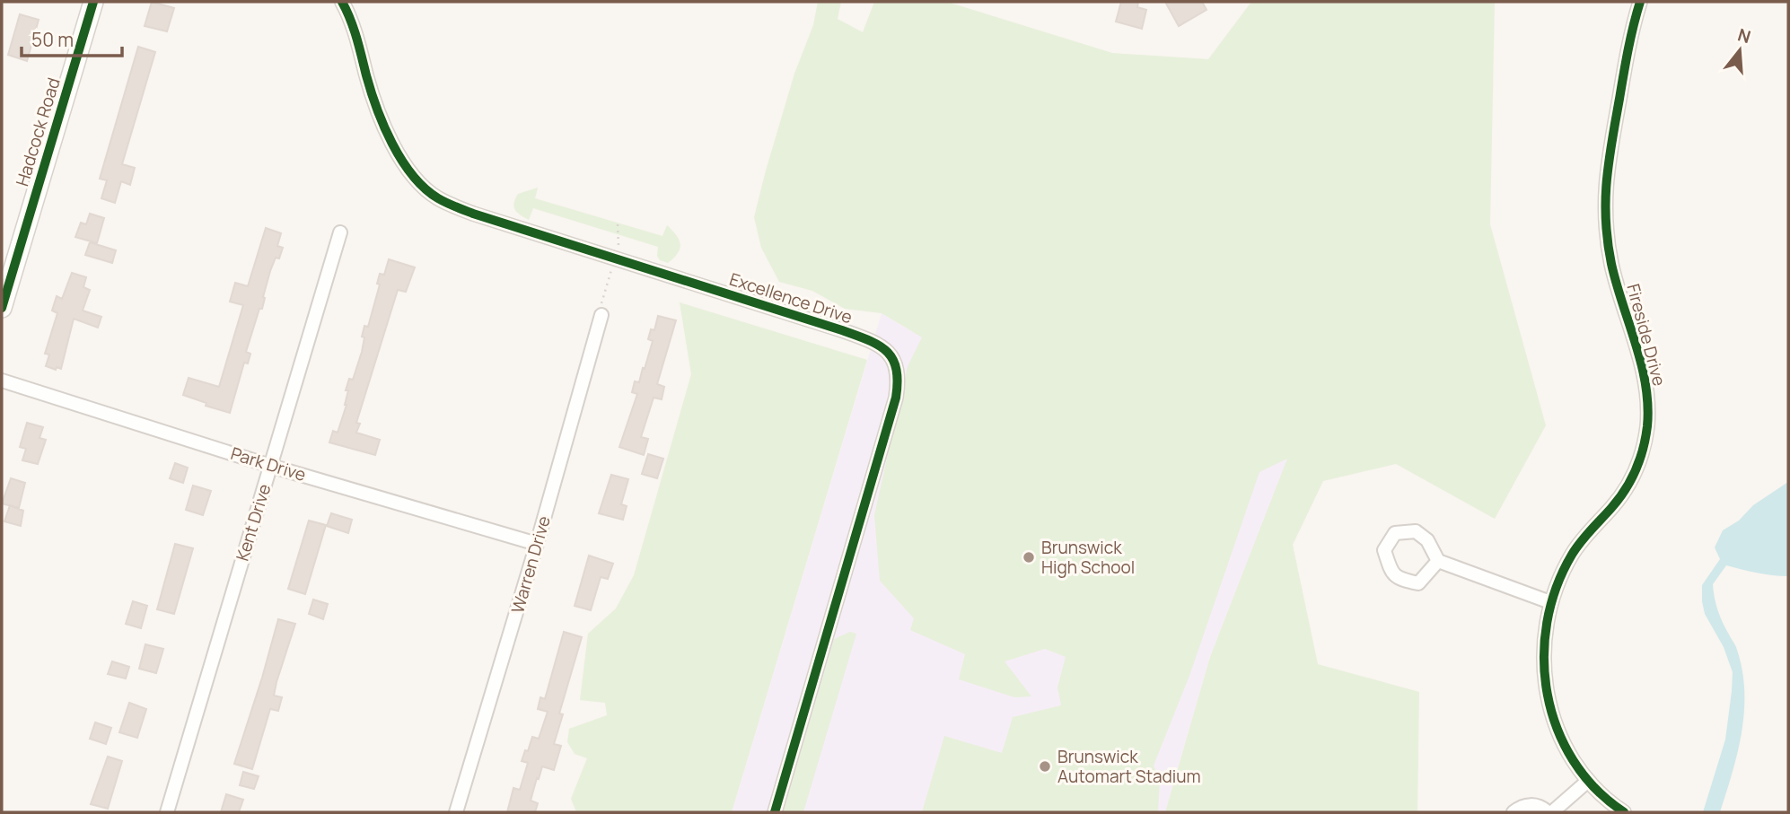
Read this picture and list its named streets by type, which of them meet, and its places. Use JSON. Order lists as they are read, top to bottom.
{
  "streets": {
    "street": [
      "Hadcock Road",
      "Excellence Drive",
      "Fireside Drive",
      "Park Drive",
      "Kent Drive",
      "Warren Drive"
    ]
  },
  "crossings": [
    ["Park Drive", "Kent Drive"],
    ["Park Drive", "Warren Drive"]
  ],
  "places": ["Brunswick High School", "Brunswick Automart Stadium"],
  "scale_bar": "50 m",
  "north": "top"
}
